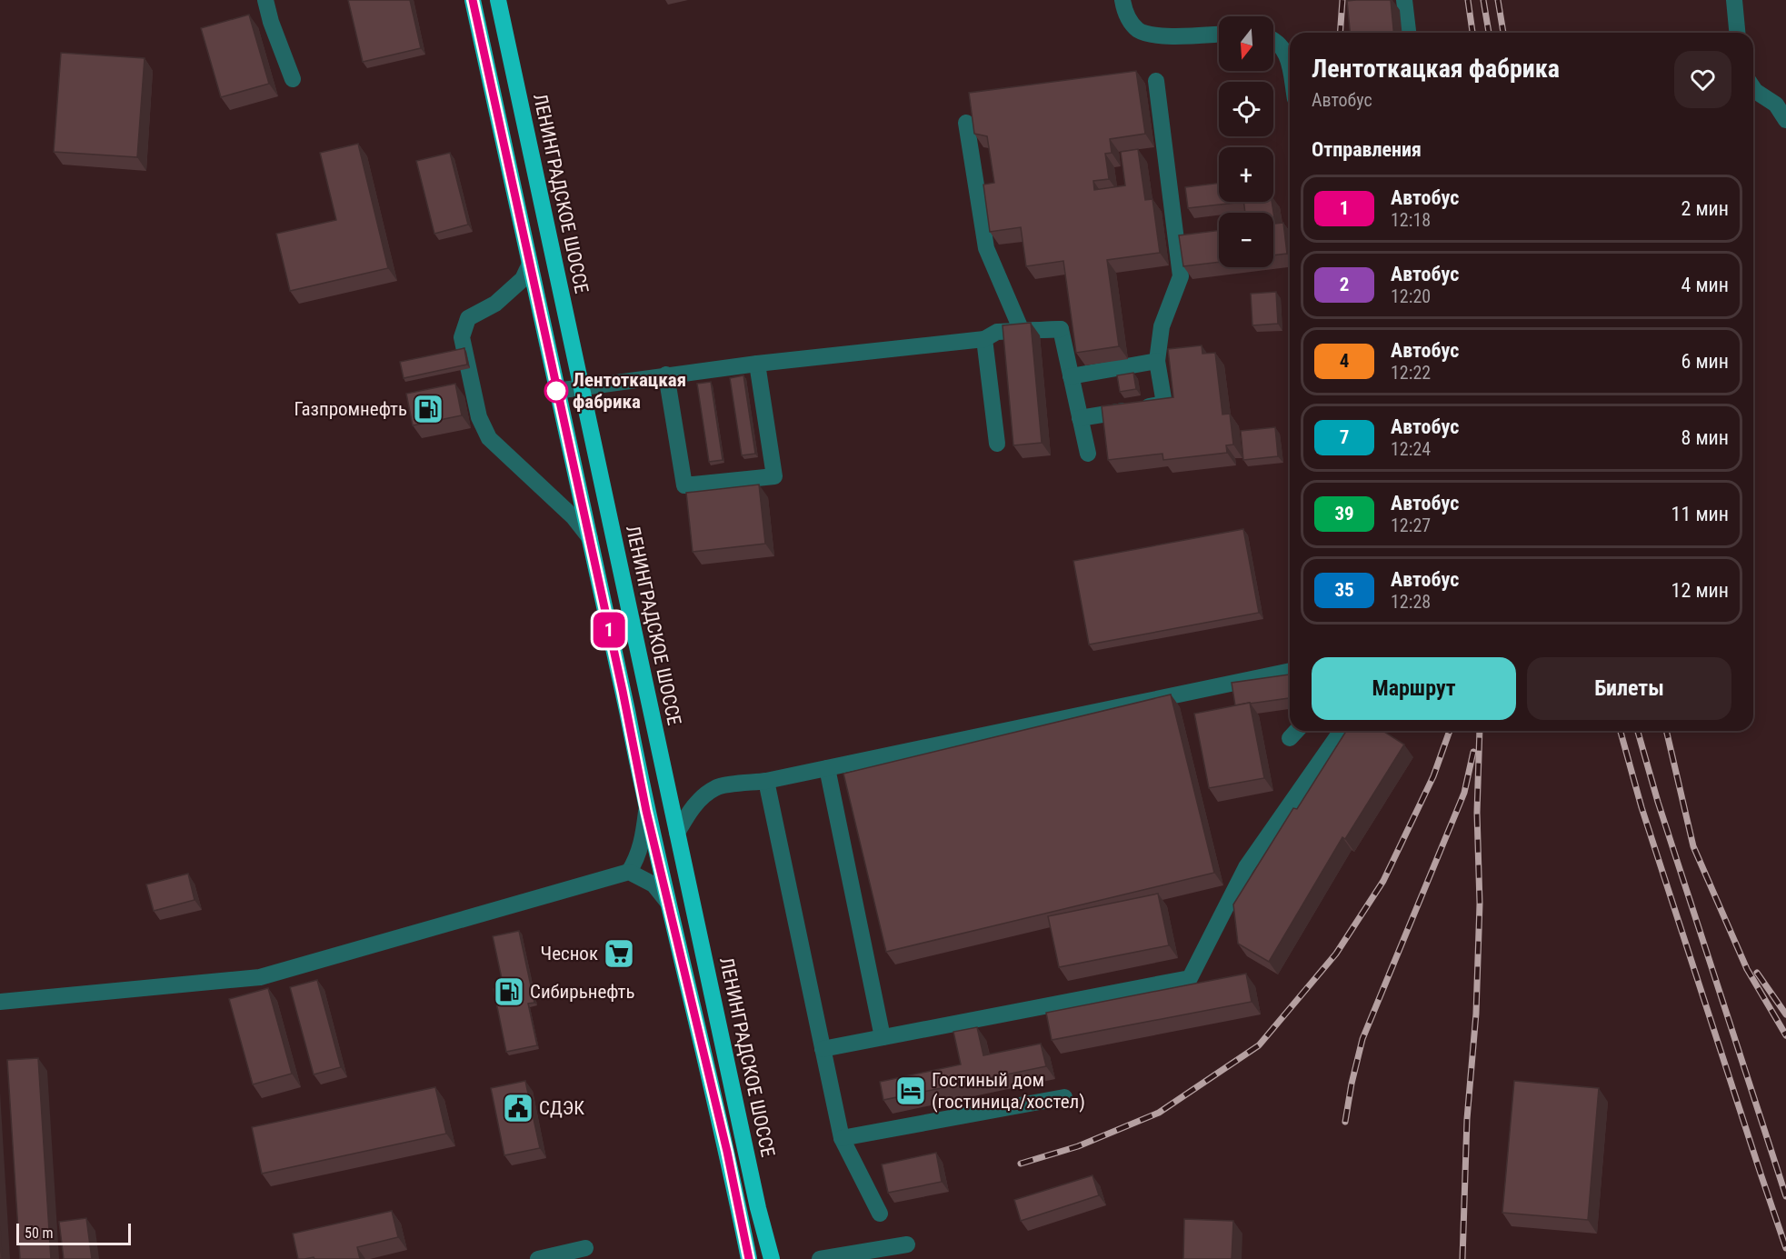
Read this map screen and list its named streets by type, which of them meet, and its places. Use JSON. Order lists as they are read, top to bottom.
{
  "streets": {
    "highway": ["ЛЕНИНГРАДСКОЕ ШОССЕ"]
  },
  "places": {
    "other": ["Лентоткацкая фабрика"],
    "fuel station": ["Газпромнефть", "Сибирьнефть"],
    "supermarket": ["Чеснок"],
    "hotel": ["Гостиный дом (гостиница/хостел)"],
    "public building": ["СДЭК"]
  },
  "lines": ["bus line 1"],
  "scale_bar": "50 m",
  "north": "bottom",
  "page": {
    "on_map": "1",
    "map_buttons": ["+", "−"],
    "heading": [
      ["Лентоткацкая фабрика", "Автобус"],
      "Отправления"
    ],
    "list": [
      {
        "mark": "1",
        "name": "Автобус",
        "note": "12:18",
        "value": "2 мин"
      },
      {
        "mark": "2",
        "name": "Автобус",
        "note": "12:20",
        "value": "4 мин"
      },
      {
        "mark": "4",
        "name": "Автобус",
        "note": "12:22",
        "value": "6 мин"
      },
      {
        "mark": "7",
        "name": "Автобус",
        "note": "12:24",
        "value": "8 мин"
      },
      {
        "mark": "39",
        "name": "Автобус",
        "note": "12:27",
        "value": "11 мин"
      },
      {
        "mark": "35",
        "name": "Автобус",
        "note": "12:28",
        "value": "12 мин"
      }
    ],
    "buttons": ["Маршрут", "Билеты"],
    "scale": "50 m"
  }
}
